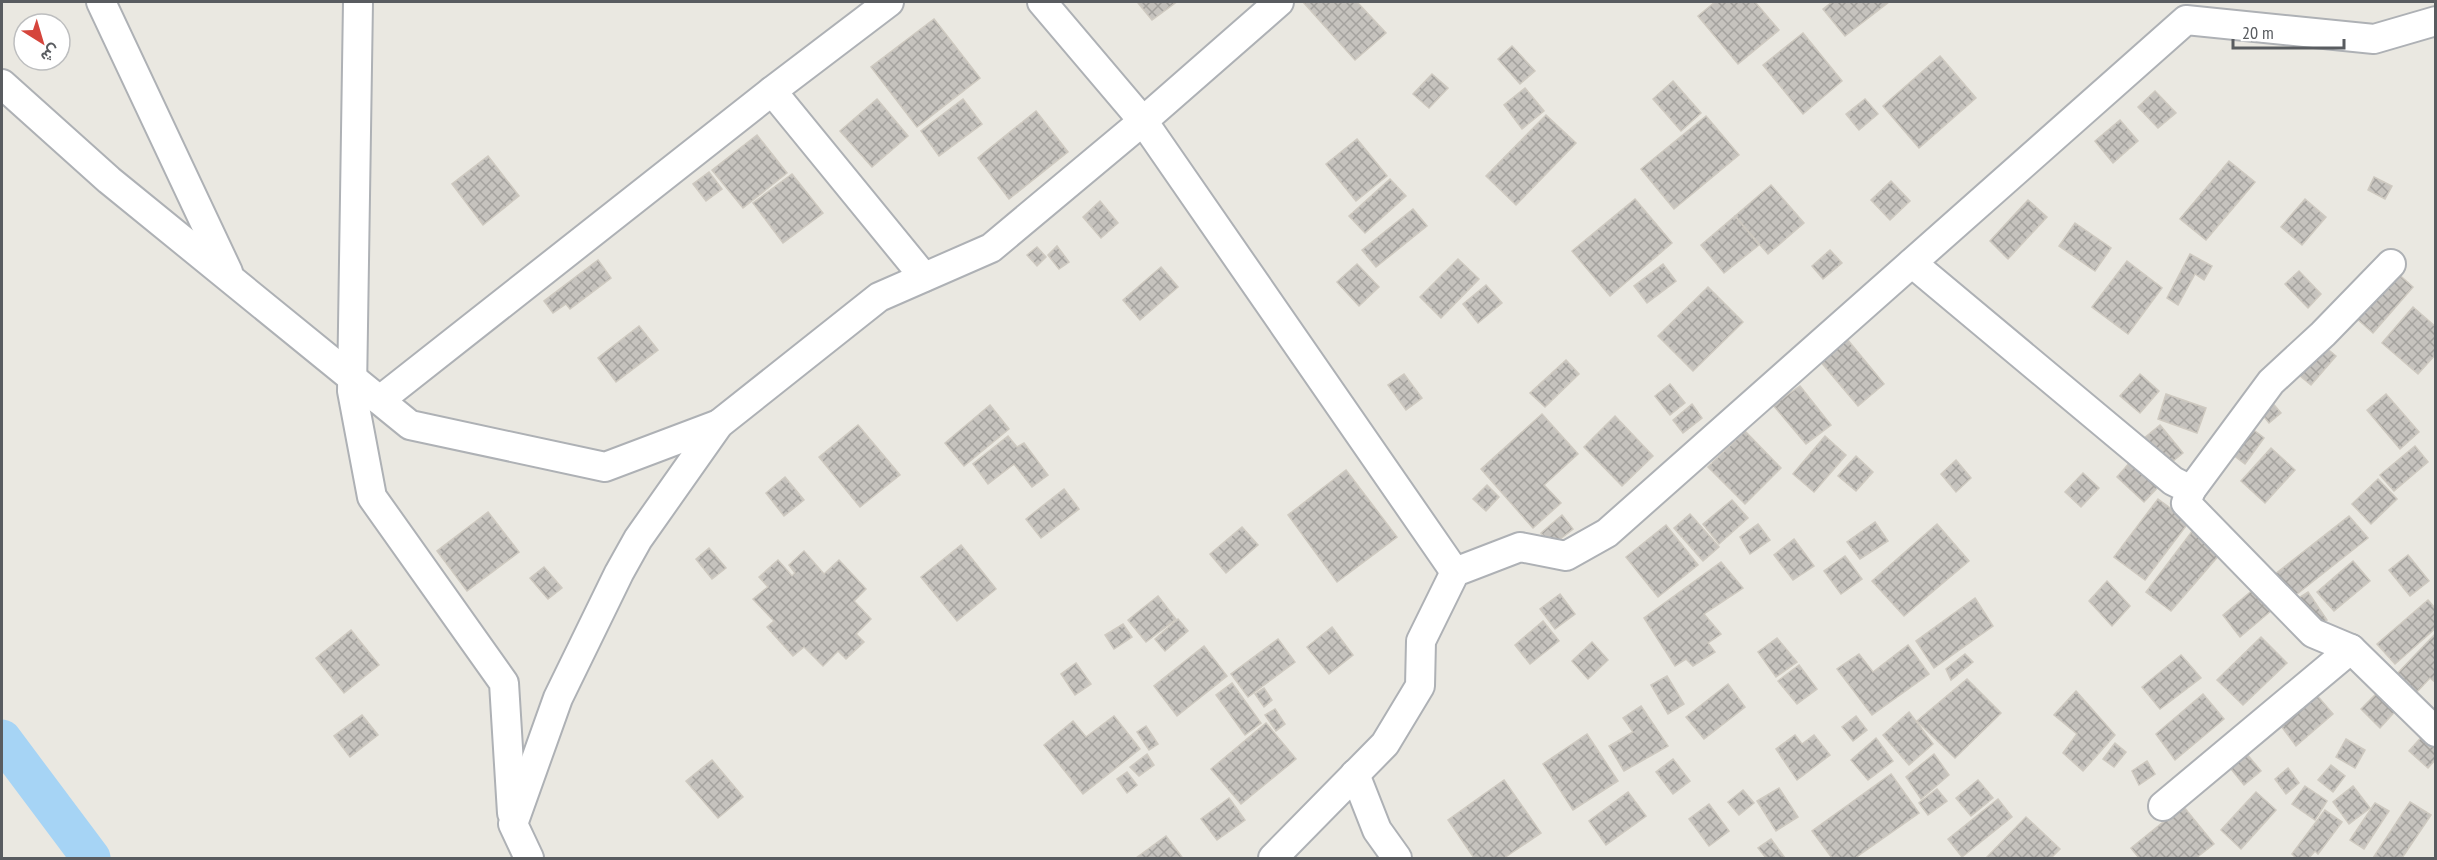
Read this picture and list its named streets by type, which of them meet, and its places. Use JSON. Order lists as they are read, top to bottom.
{
  "scale_bar": "20 m",
  "north": "bottom right"
}
